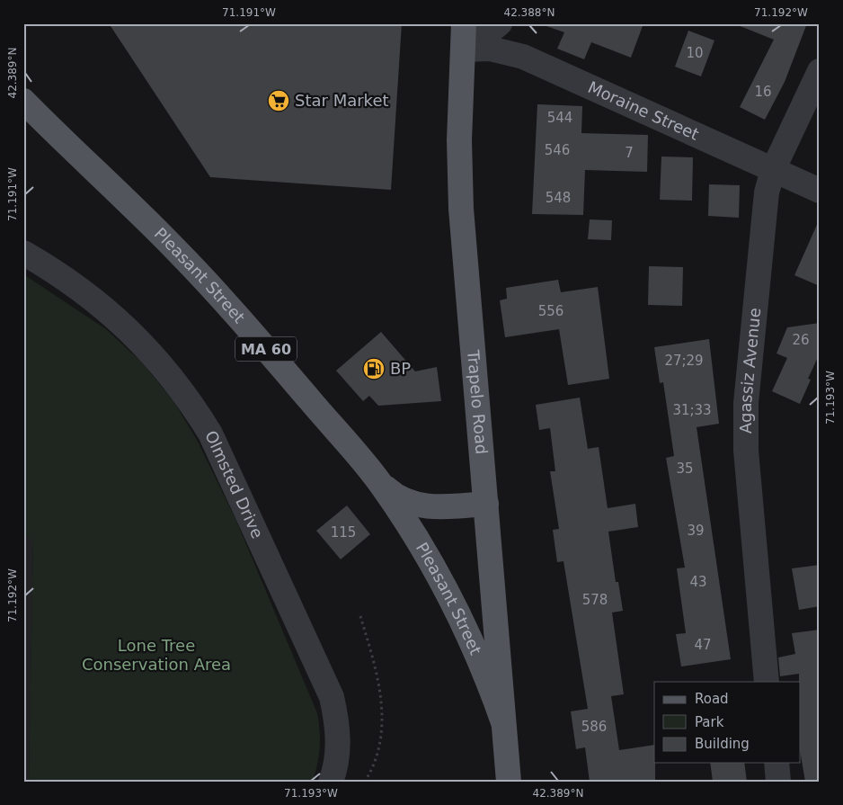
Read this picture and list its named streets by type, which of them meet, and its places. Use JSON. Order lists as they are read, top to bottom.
{
  "streets": {
    "main road": ["Pleasant Street", "MA 60", "Trapelo Road"],
    "street": ["Moraine Street", "Agassiz Avenue", "Olmsted Drive"]
  },
  "crossings": [
    ["Moraine Street", "Agassiz Avenue"],
    ["Moraine Street", "Trapelo Road"],
    ["Pleasant Street", "Trapelo Road"]
  ],
  "parks": ["Lone Tree Conservation Area"],
  "places": {
    "supermarket": ["Star Market"],
    "fuel station": ["BP"]
  },
  "house_numbers": [
    "10",
    "16",
    "544",
    "546",
    "7",
    "548",
    "556",
    "26",
    "27;29",
    "31;33",
    "35",
    "39",
    "115",
    "43",
    "578",
    "47",
    "586"
  ],
  "legend": ["Road", "Park", "Building"],
  "coordinates": [
    "71.191°W",
    "42.388°N",
    "71.192°W",
    "42.389°N",
    "71.193°W"
  ]
}
